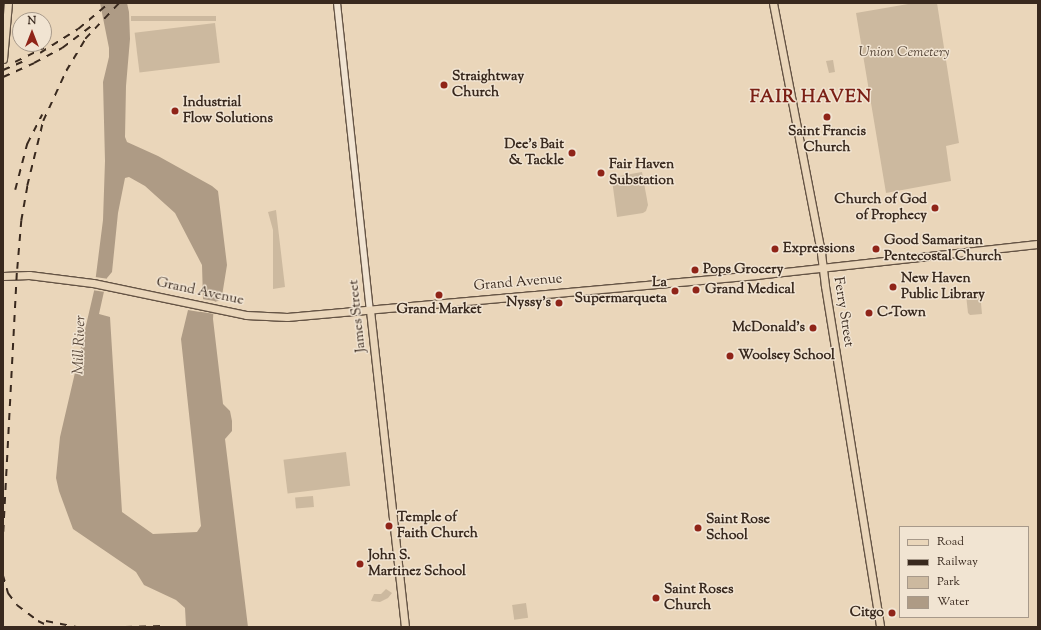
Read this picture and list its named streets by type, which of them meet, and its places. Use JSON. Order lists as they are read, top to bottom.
{
  "streets": {
    "main road": ["Grand Avenue", "Ferry Street", "James Street"]
  },
  "crossings": [
    ["Grand Avenue", "Ferry Street"],
    ["Grand Avenue", "James Street"]
  ],
  "districts": ["FAIR HAVEN"],
  "water": ["Mill River"],
  "parks": ["Union Cemetery"],
  "places": [
    "Straightway Church",
    "Industrial Flow Solutions",
    "Saint Francis Church",
    "Dee's Bait & Tackle",
    "Fair Haven Substation",
    "Church of God of Prophecy",
    "Expressions",
    "Good Samaritan Pentecostal Church",
    "Pops Grocery",
    "New Haven Public Library",
    "Grand Medical",
    "La Supermarqueta",
    "Grand Market",
    "Nyssy's",
    "C-Town",
    "McDonald's",
    "Woolsey School",
    "Temple of Faith Church",
    "Saint Rose School",
    "John S. Martinez School",
    "Saint Roses Church",
    "Citgo"
  ],
  "legend": [
    "Road",
    "Railway",
    "Park",
    "Water"
  ],
  "north": "top"
}
